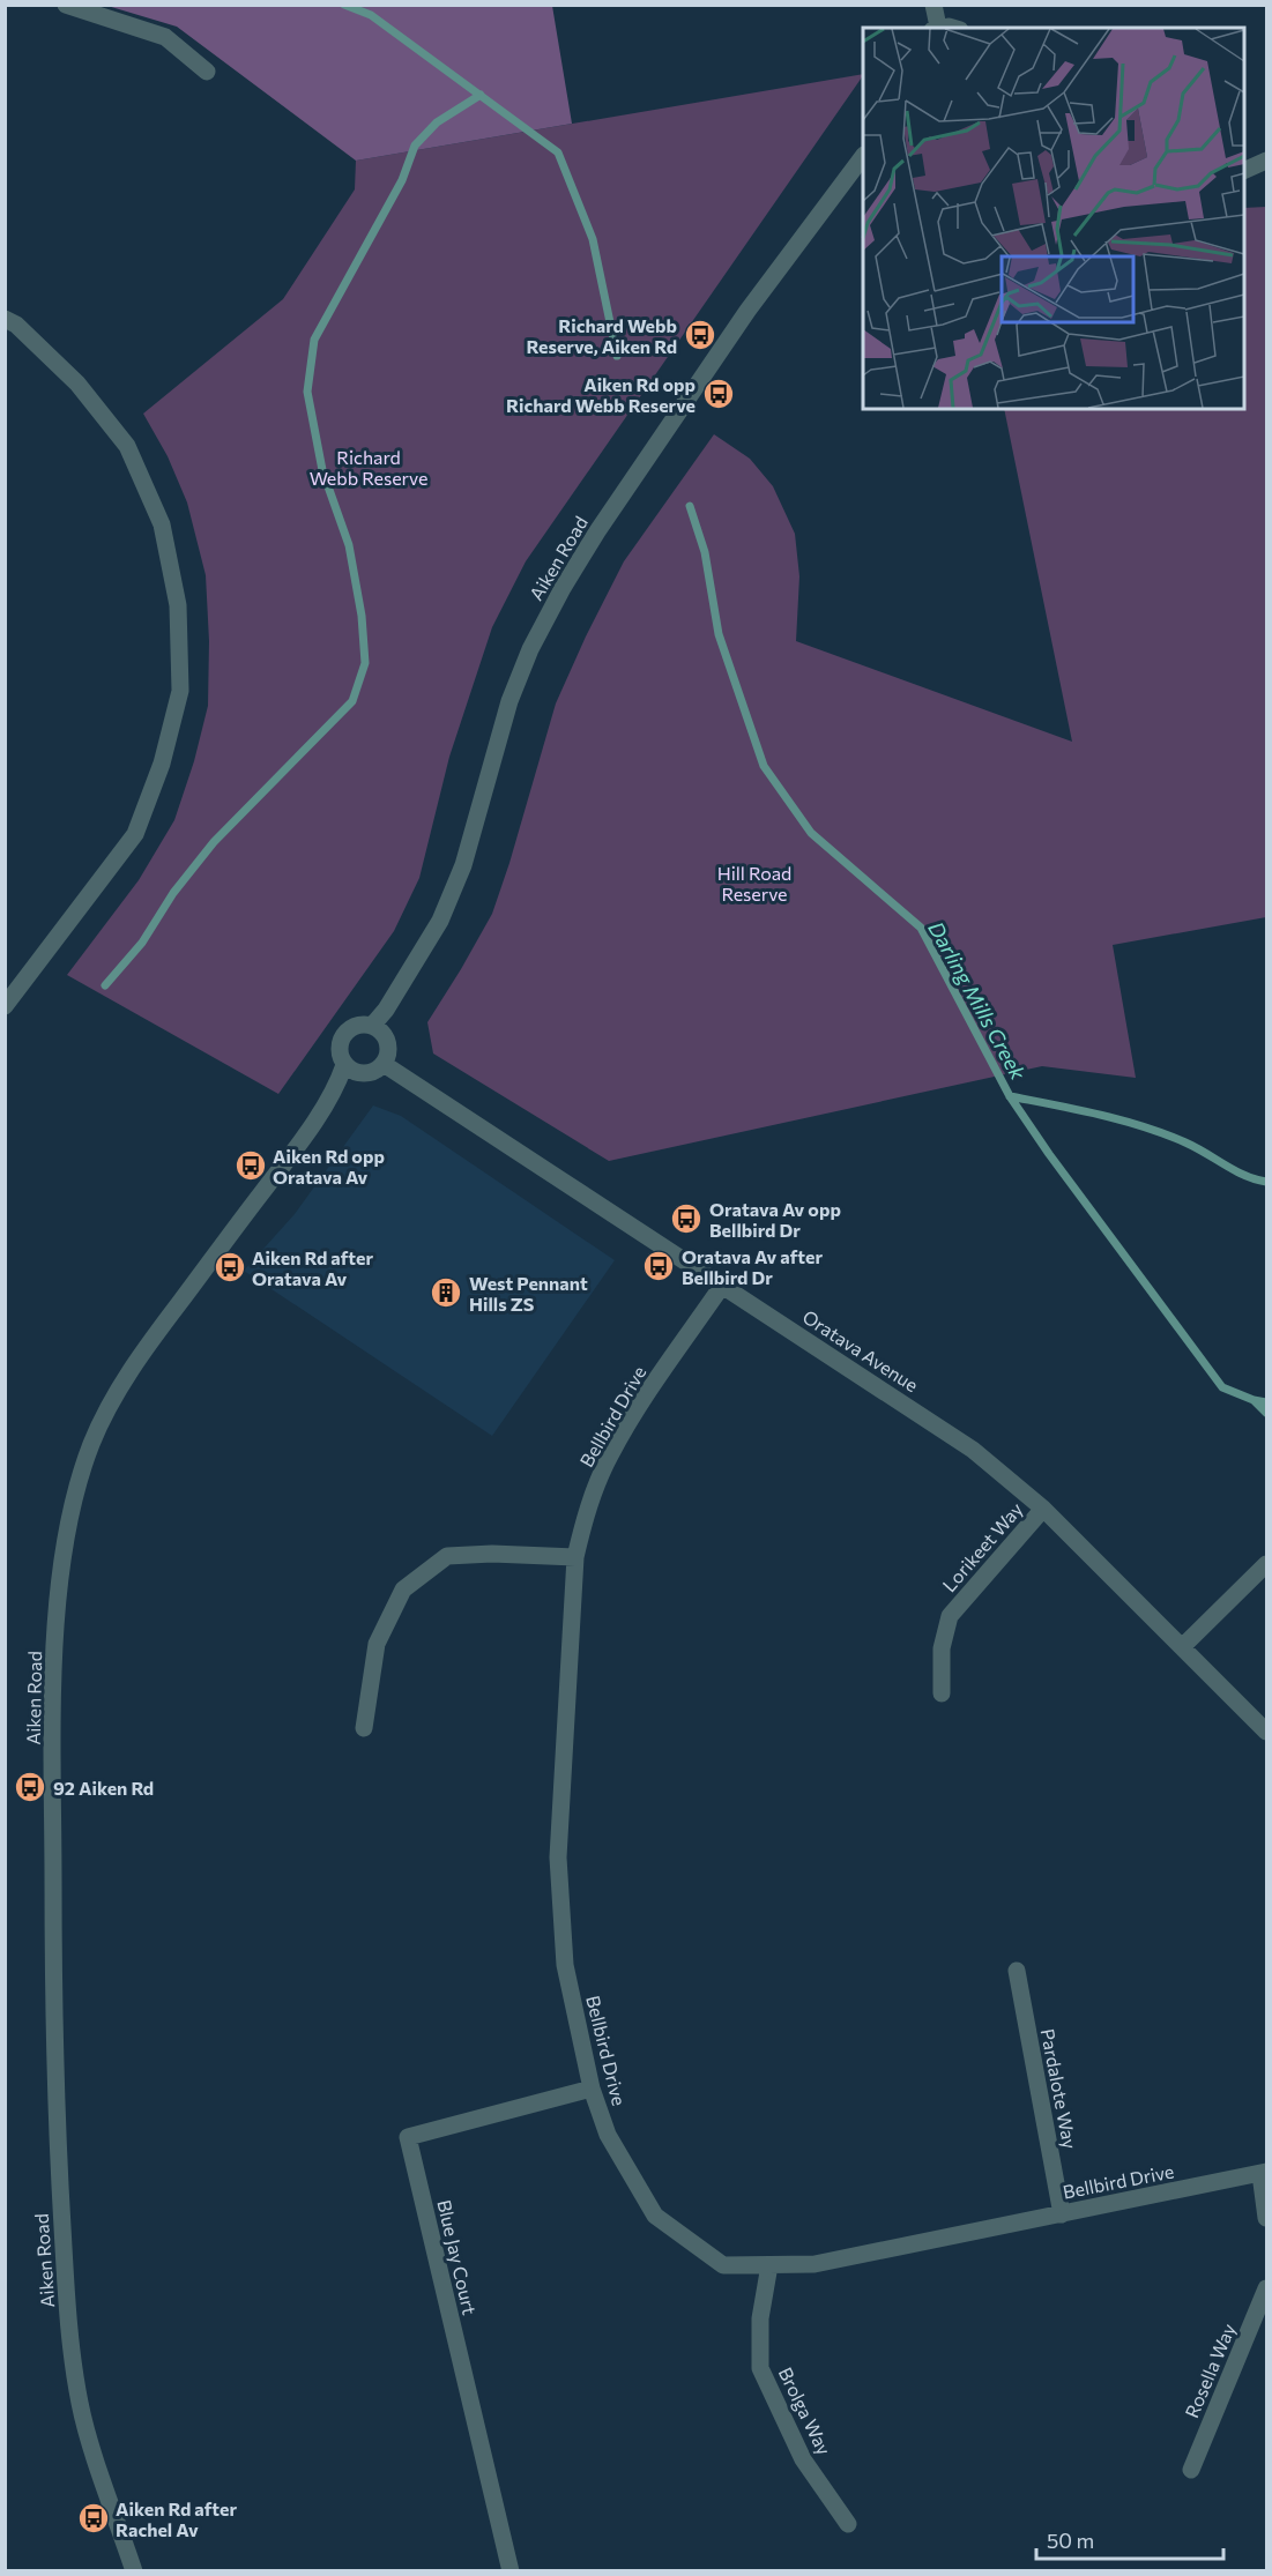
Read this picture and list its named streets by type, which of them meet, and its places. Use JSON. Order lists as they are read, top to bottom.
{
  "streets": {
    "street": [
      "Aiken Road",
      "Oratava Avenue",
      "Bellbird Drive",
      "Lorikeet Way",
      "Pardalote Way",
      "Blue Jay Court",
      "Rosella Way",
      "Brolga Way"
    ]
  },
  "crossings": [
    ["Aiken Road", "Oratava Avenue"],
    ["Oratava Avenue", "Bellbird Drive"],
    ["Oratava Avenue", "Lorikeet Way"],
    ["Bellbird Drive", "Pardalote Way"],
    ["Bellbird Drive", "Blue Jay Court"],
    ["Bellbird Drive", "Brolga Way"]
  ],
  "water": ["Darling Mills Creek"],
  "parks": ["Richard Webb Reserve", "Hill Road Reserve"],
  "places": {
    "bus stop": [
      "Richard Webb Reserve, Aiken Rd",
      "Aiken Rd opp Richard Webb Reserve",
      "Aiken Rd opp Oratava Av",
      "Oratava Av opp Bellbird Dr",
      "Oratava Av after Bellbird Dr",
      "Aiken Rd after Oratava Av",
      "92 Aiken Rd",
      "Aiken Rd after Rachel Av"
    ],
    "building": ["West Pennant Hills ZS"]
  },
  "scale_bar": "50 m"
}
